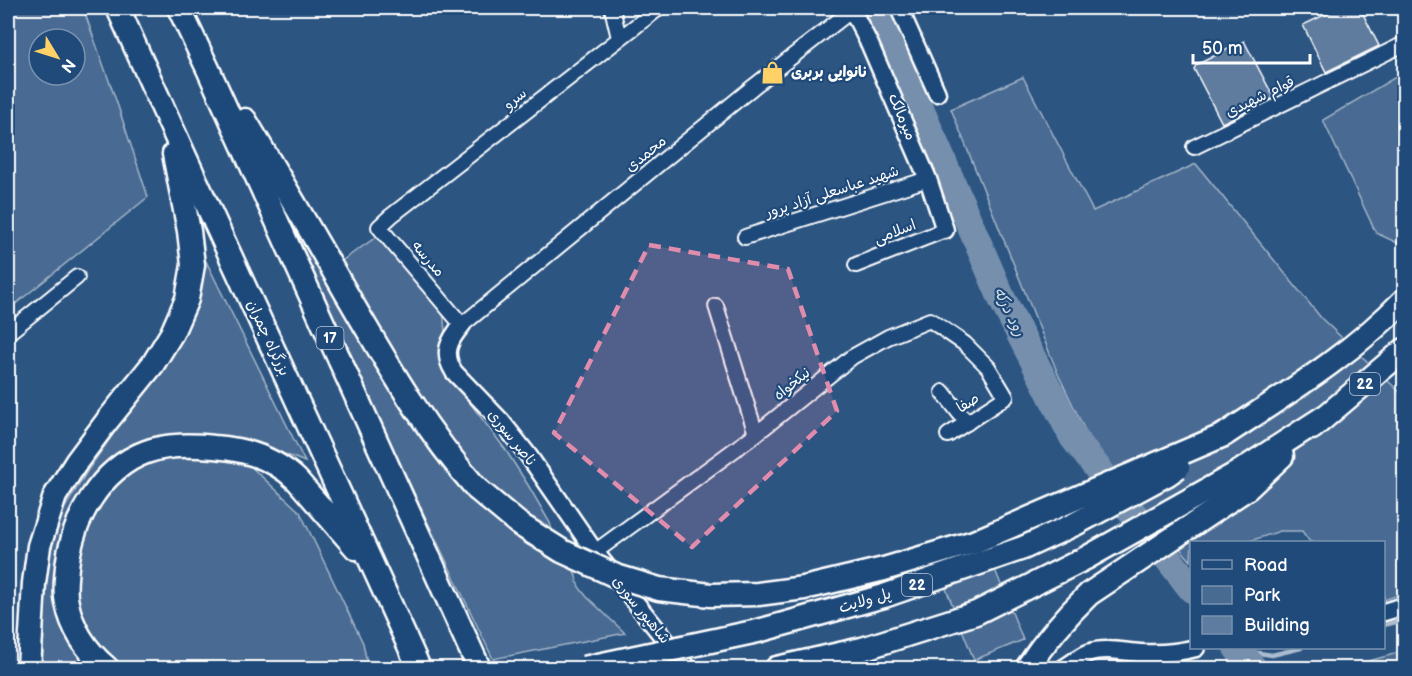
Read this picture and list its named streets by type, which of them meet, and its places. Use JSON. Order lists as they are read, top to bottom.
{
  "streets": {
    "highway": [
      "بزرگراه چمران",
      "17",
      "22",
      "پل ولایت"
    ],
    "street": [
      "قوام شهیدی",
      "سرو",
      "میرمالک",
      "محمدی",
      "شهید عباسعلی آزاد پرور",
      "اسلامی",
      "مدرسه",
      "نیکخواه",
      "صفا",
      "ناصر سوری",
      "شاهپور سوری"
    ]
  },
  "crossings": [
    ["سرو", "مدرسه"],
    ["میرمالک", "محمدی"],
    ["میرمالک", "شهید عباسعلی آزاد پرور"],
    ["میرمالک", "اسلامی"],
    ["محمدی", "مدرسه"],
    ["محمدی", "ناصر سوری"],
    ["مدرسه", "ناصر سوری"],
    ["نیکخواه", "صفا"],
    ["نیکخواه", "ناصر سوری"],
    ["نیکخواه", "شاهپور سوری"],
    ["22", "پل ولایت"],
    ["ناصر سوری", "شاهپور سوری"]
  ],
  "water": ["رود درکه"],
  "places": {
    "shop": ["نانوایی بربری"]
  },
  "legend": ["Road", "Park", "Building"],
  "scale_bar": "50 m",
  "north": "bottom right"
}
